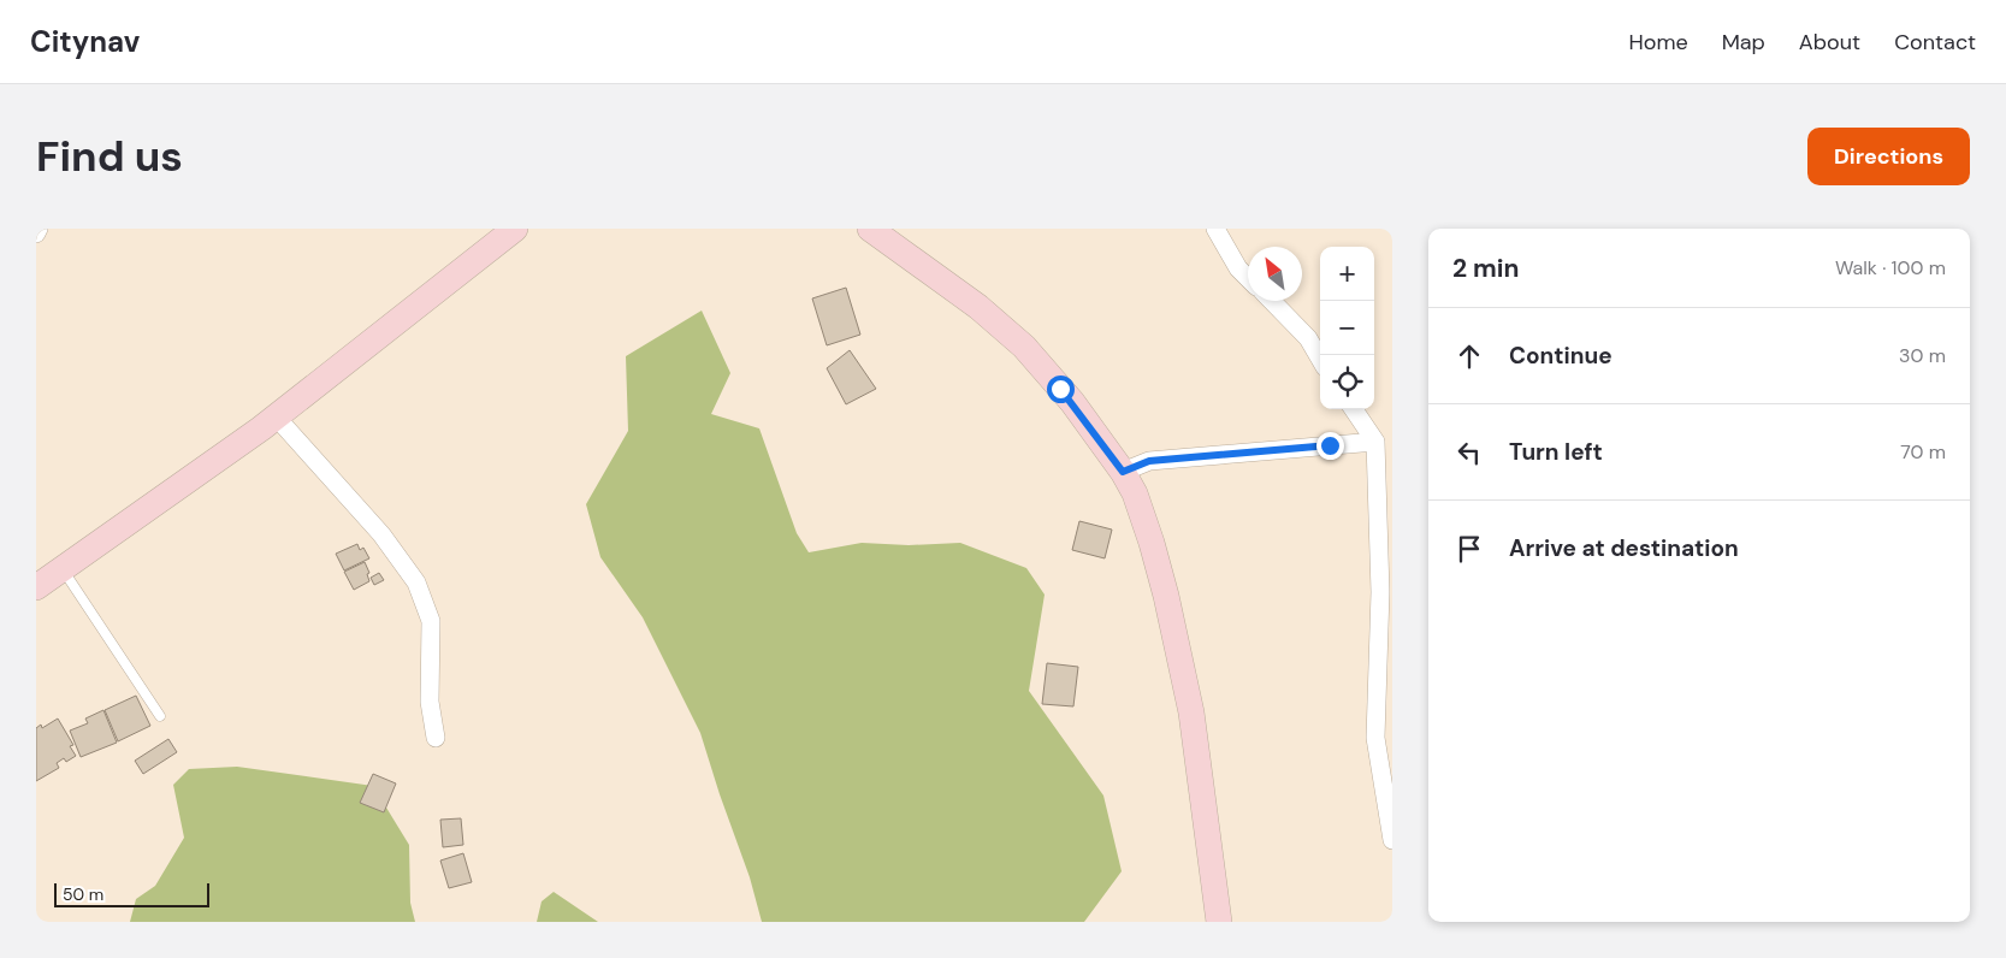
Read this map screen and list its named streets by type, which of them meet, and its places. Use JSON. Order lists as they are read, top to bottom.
{
  "scale_bar": "50 m",
  "north": "top left",
  "page": {
    "header": "Citynav",
    "nav": [
      "Home",
      "Map",
      "About",
      "Contact"
    ],
    "buttons": "Directions",
    "title": "Find us",
    "heading": ["2 min", "Walk · 100 m"],
    "map_buttons": ["+", "−"],
    "list": [
      ["Continue", "30 m"],
      ["Turn left", "70 m"],
      "Arrive at destination"
    ],
    "scale": "50 m"
  }
}
